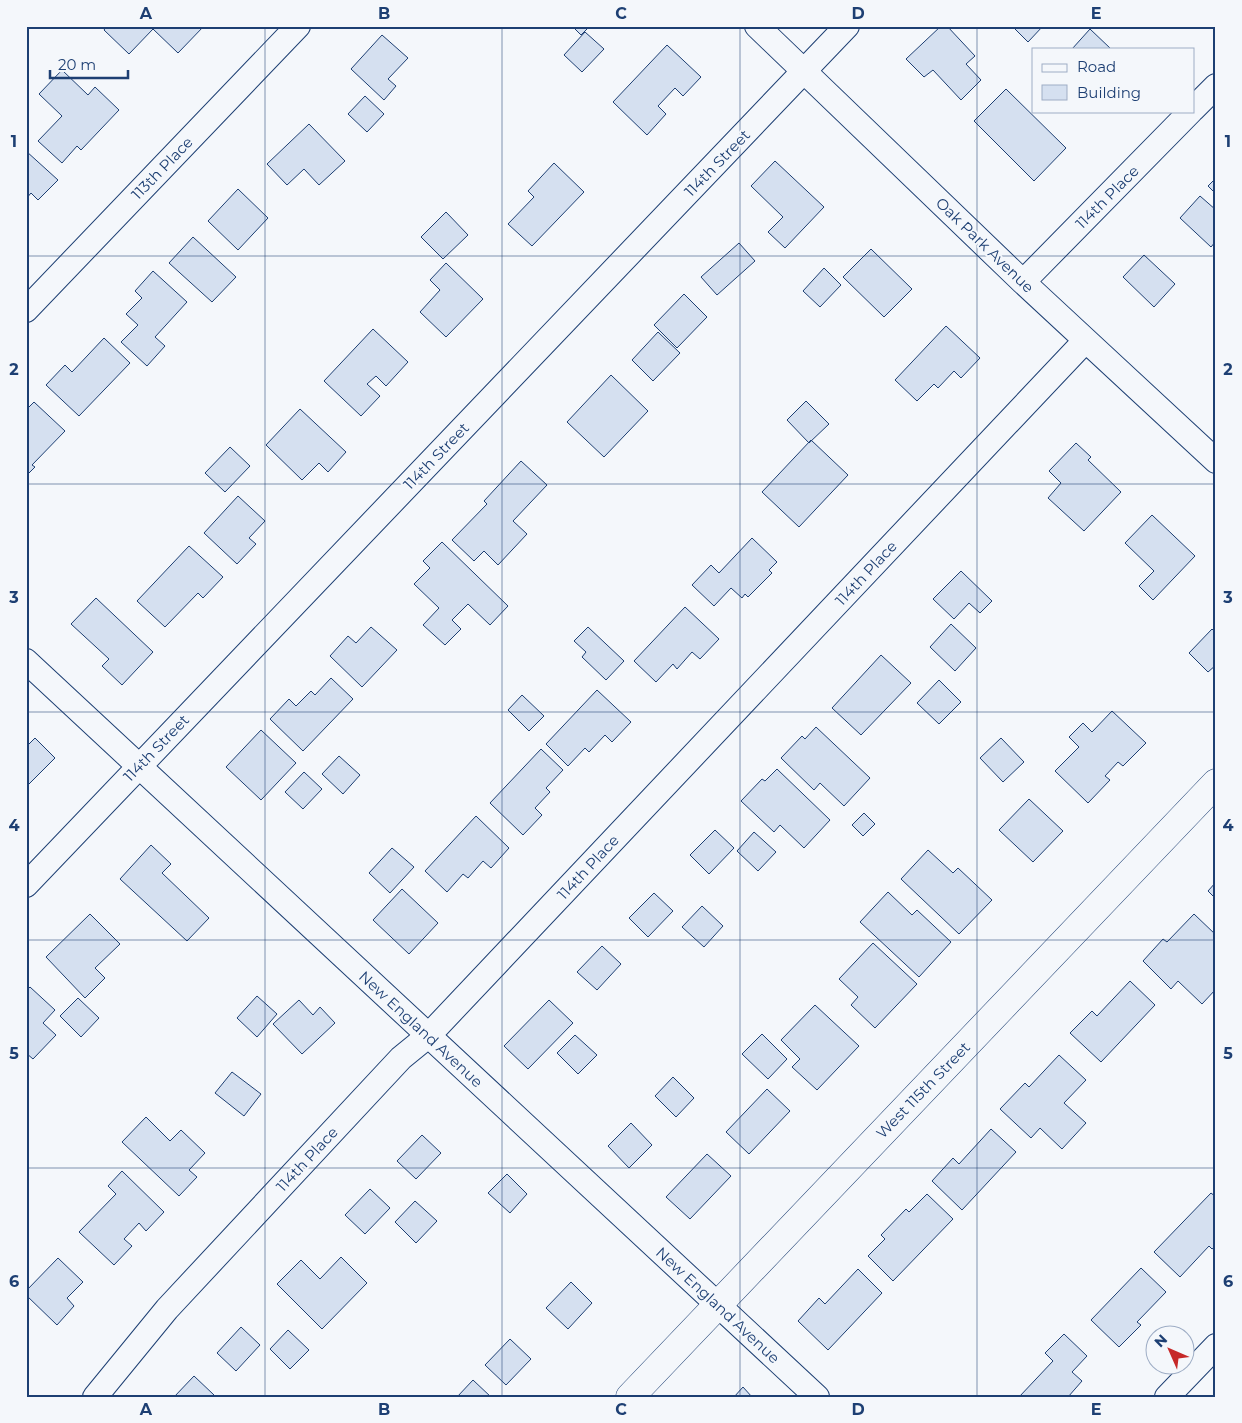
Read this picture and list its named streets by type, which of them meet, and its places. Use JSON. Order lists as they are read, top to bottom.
{
  "streets": {
    "street": [
      "114th Street",
      "113th Place",
      "114th Place",
      "Oak Park Avenue",
      "New England Avenue",
      "West 115th Street"
    ]
  },
  "crossings": [
    ["114th Street", "Oak Park Avenue"],
    ["114th Street", "New England Avenue"],
    ["114th Place", "Oak Park Avenue"],
    ["114th Place", "New England Avenue"],
    ["New England Avenue", "West 115th Street"]
  ],
  "legend": ["Road", "Building"],
  "scale_bar": "20 m",
  "north": "top left",
  "grid": {
    "columns": [
      "A",
      "B",
      "C",
      "D",
      "E"
    ],
    "rows": [
      "1",
      "2",
      "3",
      "4",
      "5",
      "6"
    ]
  }
}
